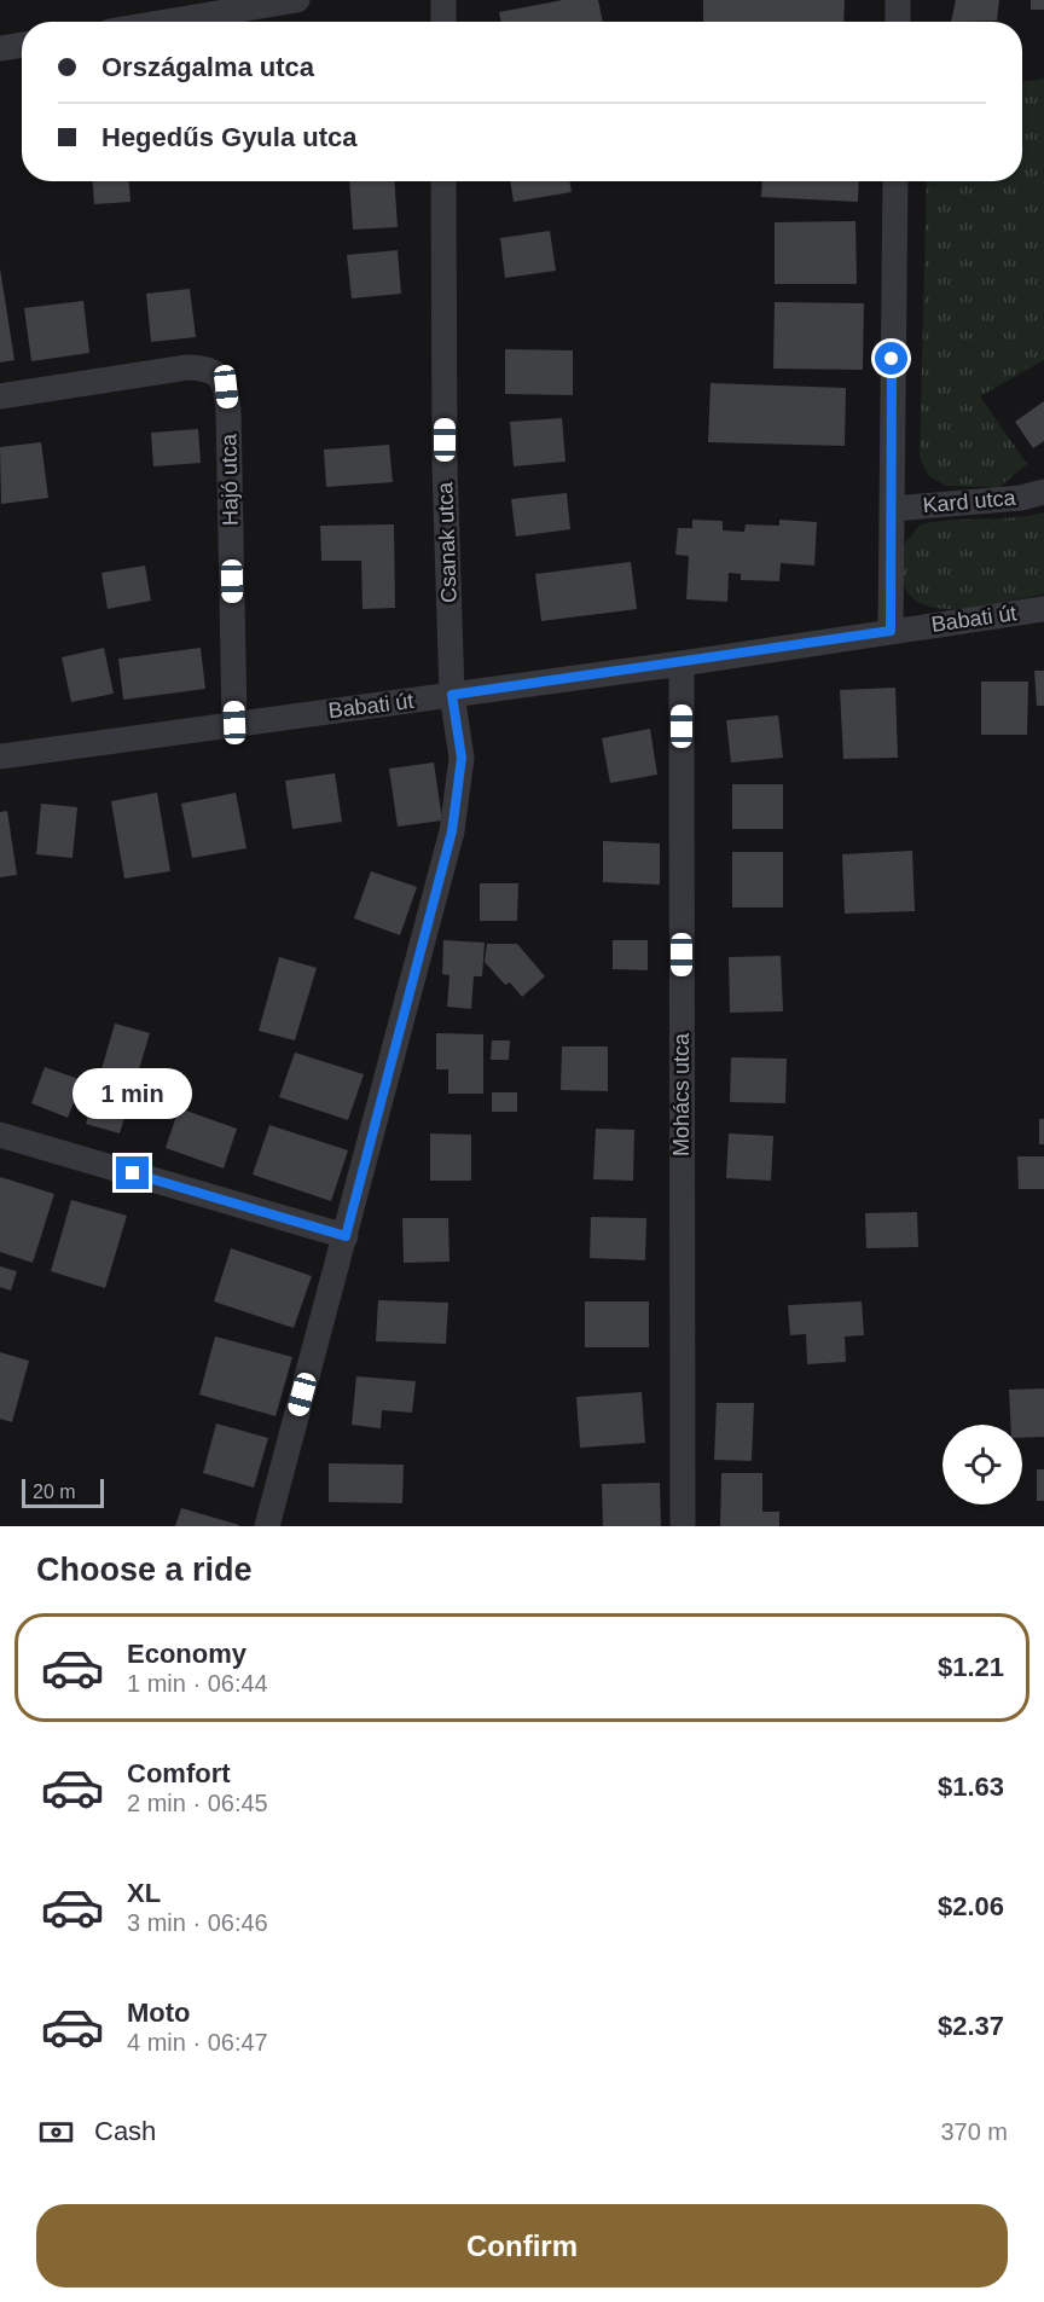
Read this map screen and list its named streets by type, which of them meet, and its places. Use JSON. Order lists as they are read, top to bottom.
{
  "streets": {
    "street": [
      "Hajó utca",
      "Kard utca",
      "Csanak utca",
      "Babati út",
      "Mohács utca"
    ]
  },
  "crossings": [
    ["Hajó utca", "Babati út"],
    ["Csanak utca", "Babati út"],
    ["Babati út", "Mohács utca"]
  ],
  "scale_bar": "20 m",
  "page": {
    "banner": ["Országalma utca", "Hegedűs Gyula utca"],
    "bubble": "1 min",
    "scale": "20 m",
    "heading": "Choose a ride",
    "list": [
      {
        "name": "Economy",
        "note": "1 min · 06:44",
        "value": "$1.21"
      },
      {
        "name": "Comfort",
        "note": "2 min · 06:45",
        "value": "$1.63"
      },
      {
        "name": "XL",
        "note": "3 min · 06:46",
        "value": "$2.06"
      },
      {
        "name": "Moto",
        "note": "4 min · 06:47",
        "value": "$2.37"
      }
    ],
    "pay": ["Cash", "370 m"],
    "buttons": "Confirm"
  }
}
